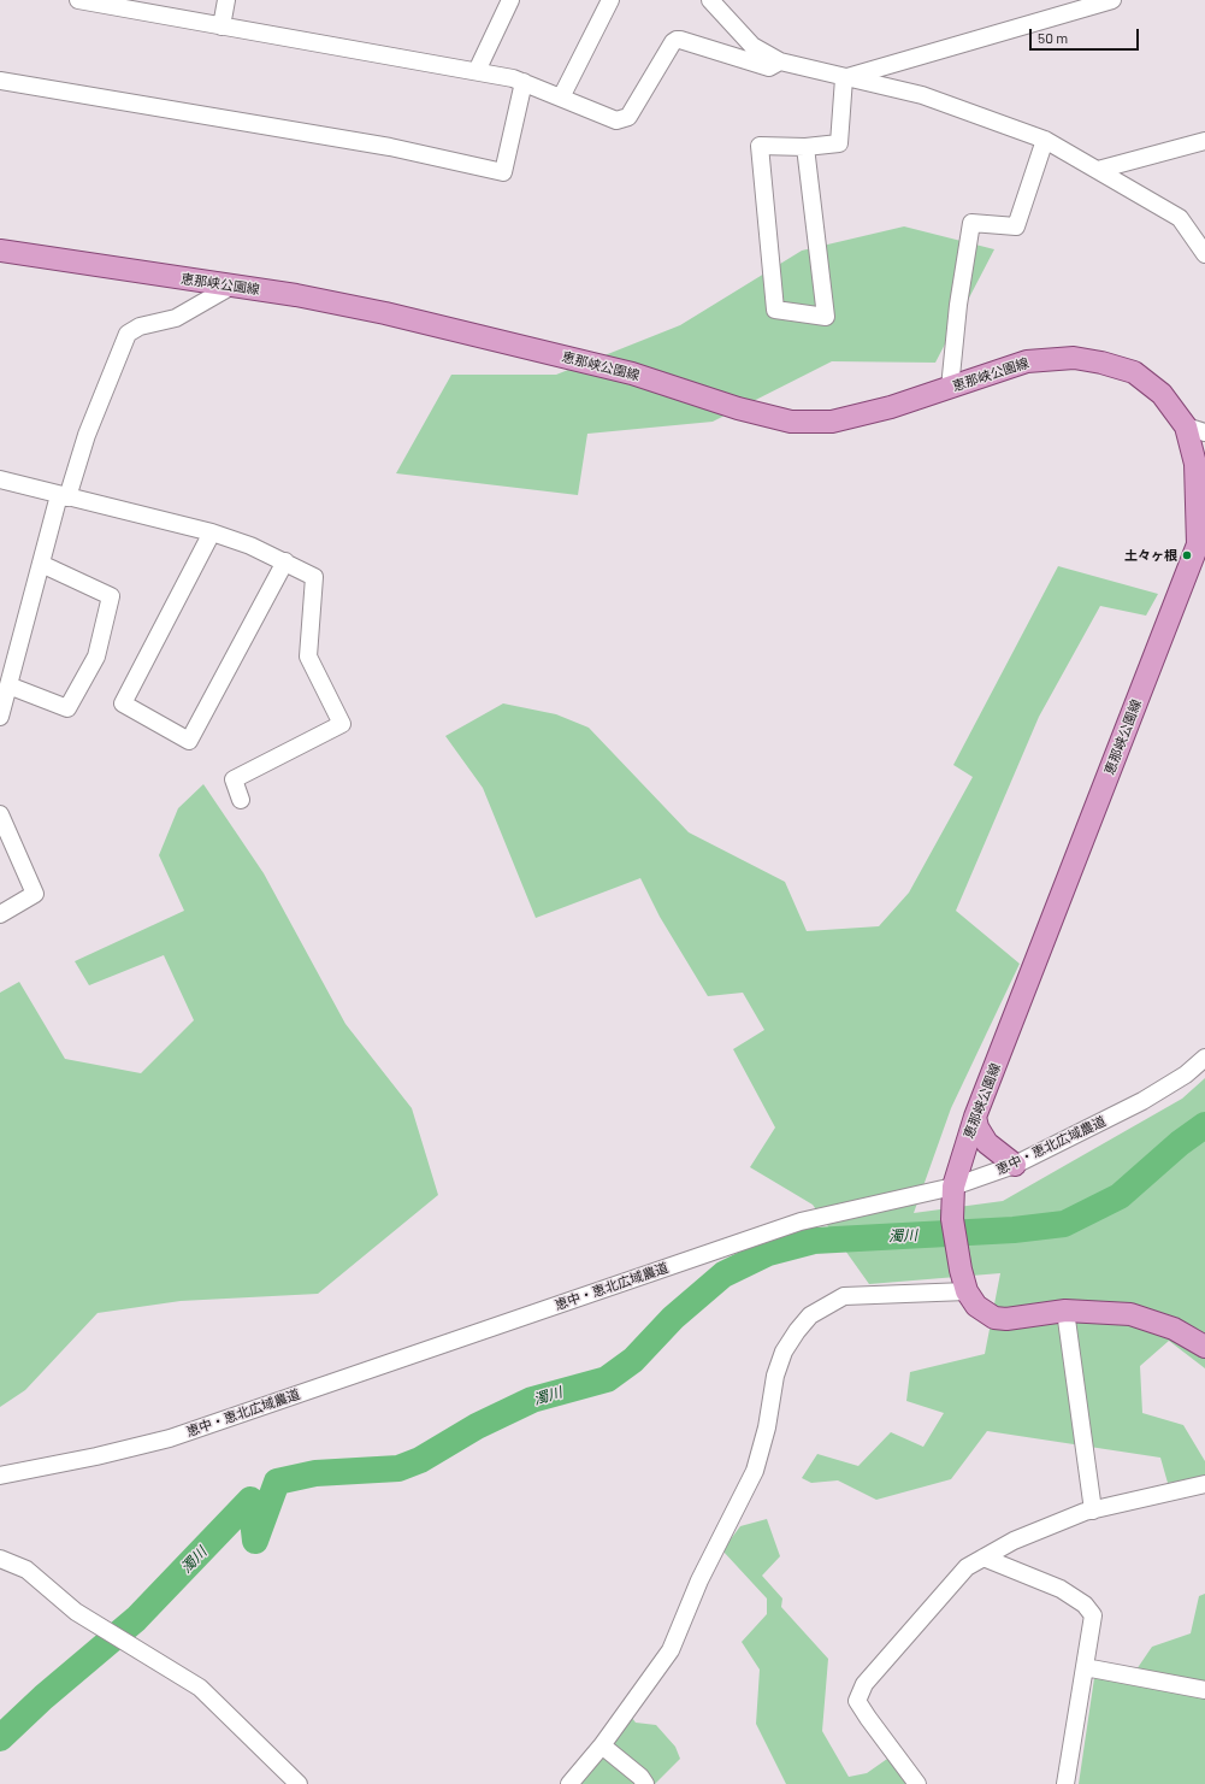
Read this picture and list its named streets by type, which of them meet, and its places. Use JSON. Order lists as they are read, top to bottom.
{
  "streets": {
    "main road": ["恵那峡公園線"],
    "street": ["恵中・恵北広域農道"]
  },
  "crossings": [
    ["恵那峡公園線", "恵中・恵北広域農道"]
  ],
  "water": ["濁川"],
  "places": ["土々ヶ根"],
  "scale_bar": "50 m"
}
